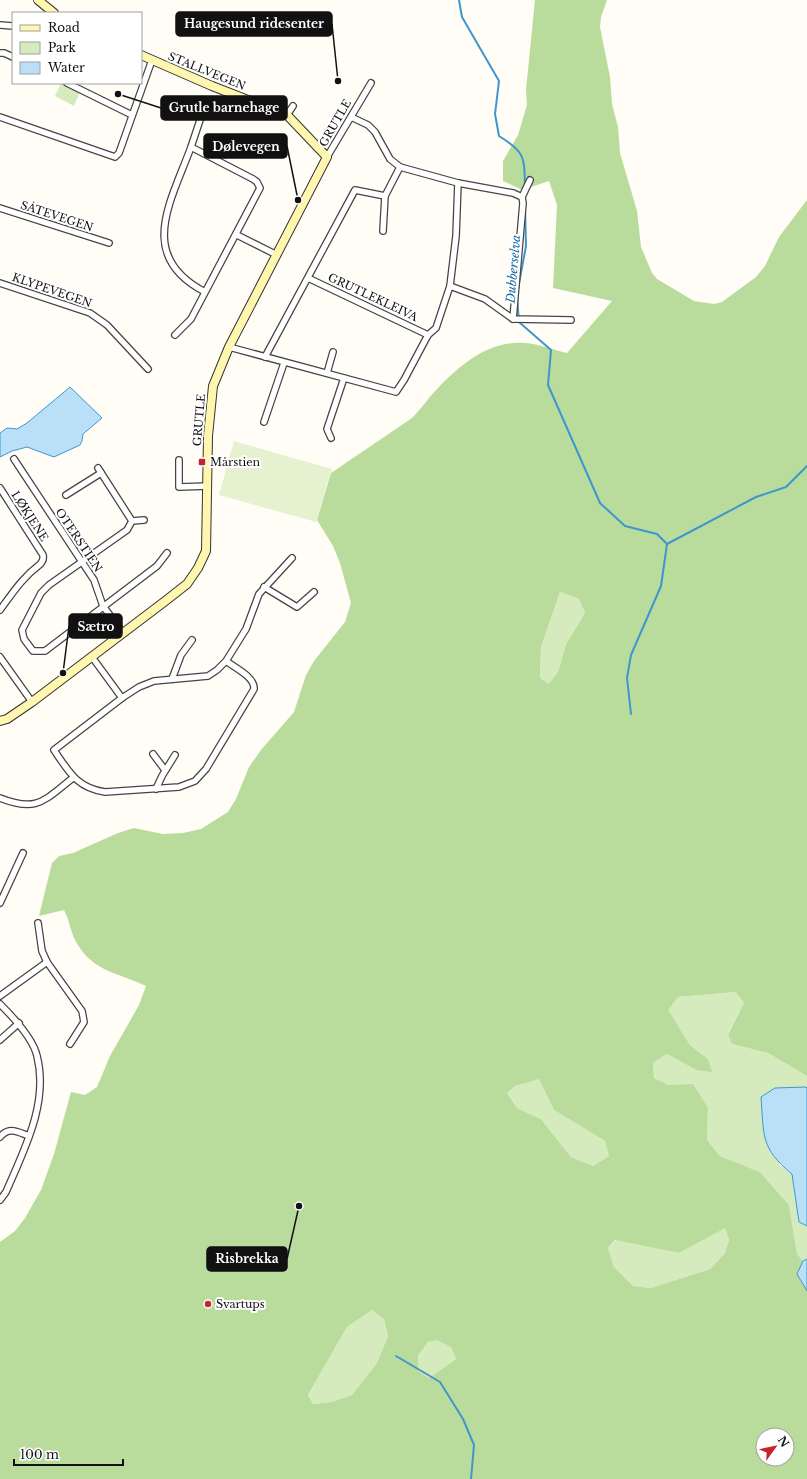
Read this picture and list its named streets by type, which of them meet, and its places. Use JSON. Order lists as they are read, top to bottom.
{
  "streets": {
    "street": [
      "STALLVEGEN",
      "GRUTLE",
      "SÅTEVEGEN",
      "KLYPEVEGEN",
      "GRUTLEKLEIVA",
      "LØKJENE",
      "OTERSTIEN"
    ]
  },
  "crossings": [
    ["STALLVEGEN", "GRUTLE"],
    ["GRUTLE", "OTERSTIEN"]
  ],
  "water": ["Dubberselva"],
  "places": {
    "other": [
      "Haugesund ridesenter",
      "Grutle barnehage",
      "Dølevegen",
      "Sætro",
      "Risbrekka",
      "Svartups"
    ],
    "transit": ["Mårstien"]
  },
  "legend": ["Road", "Park", "Water"],
  "scale_bar": "100 m",
  "north": "top right"
}
